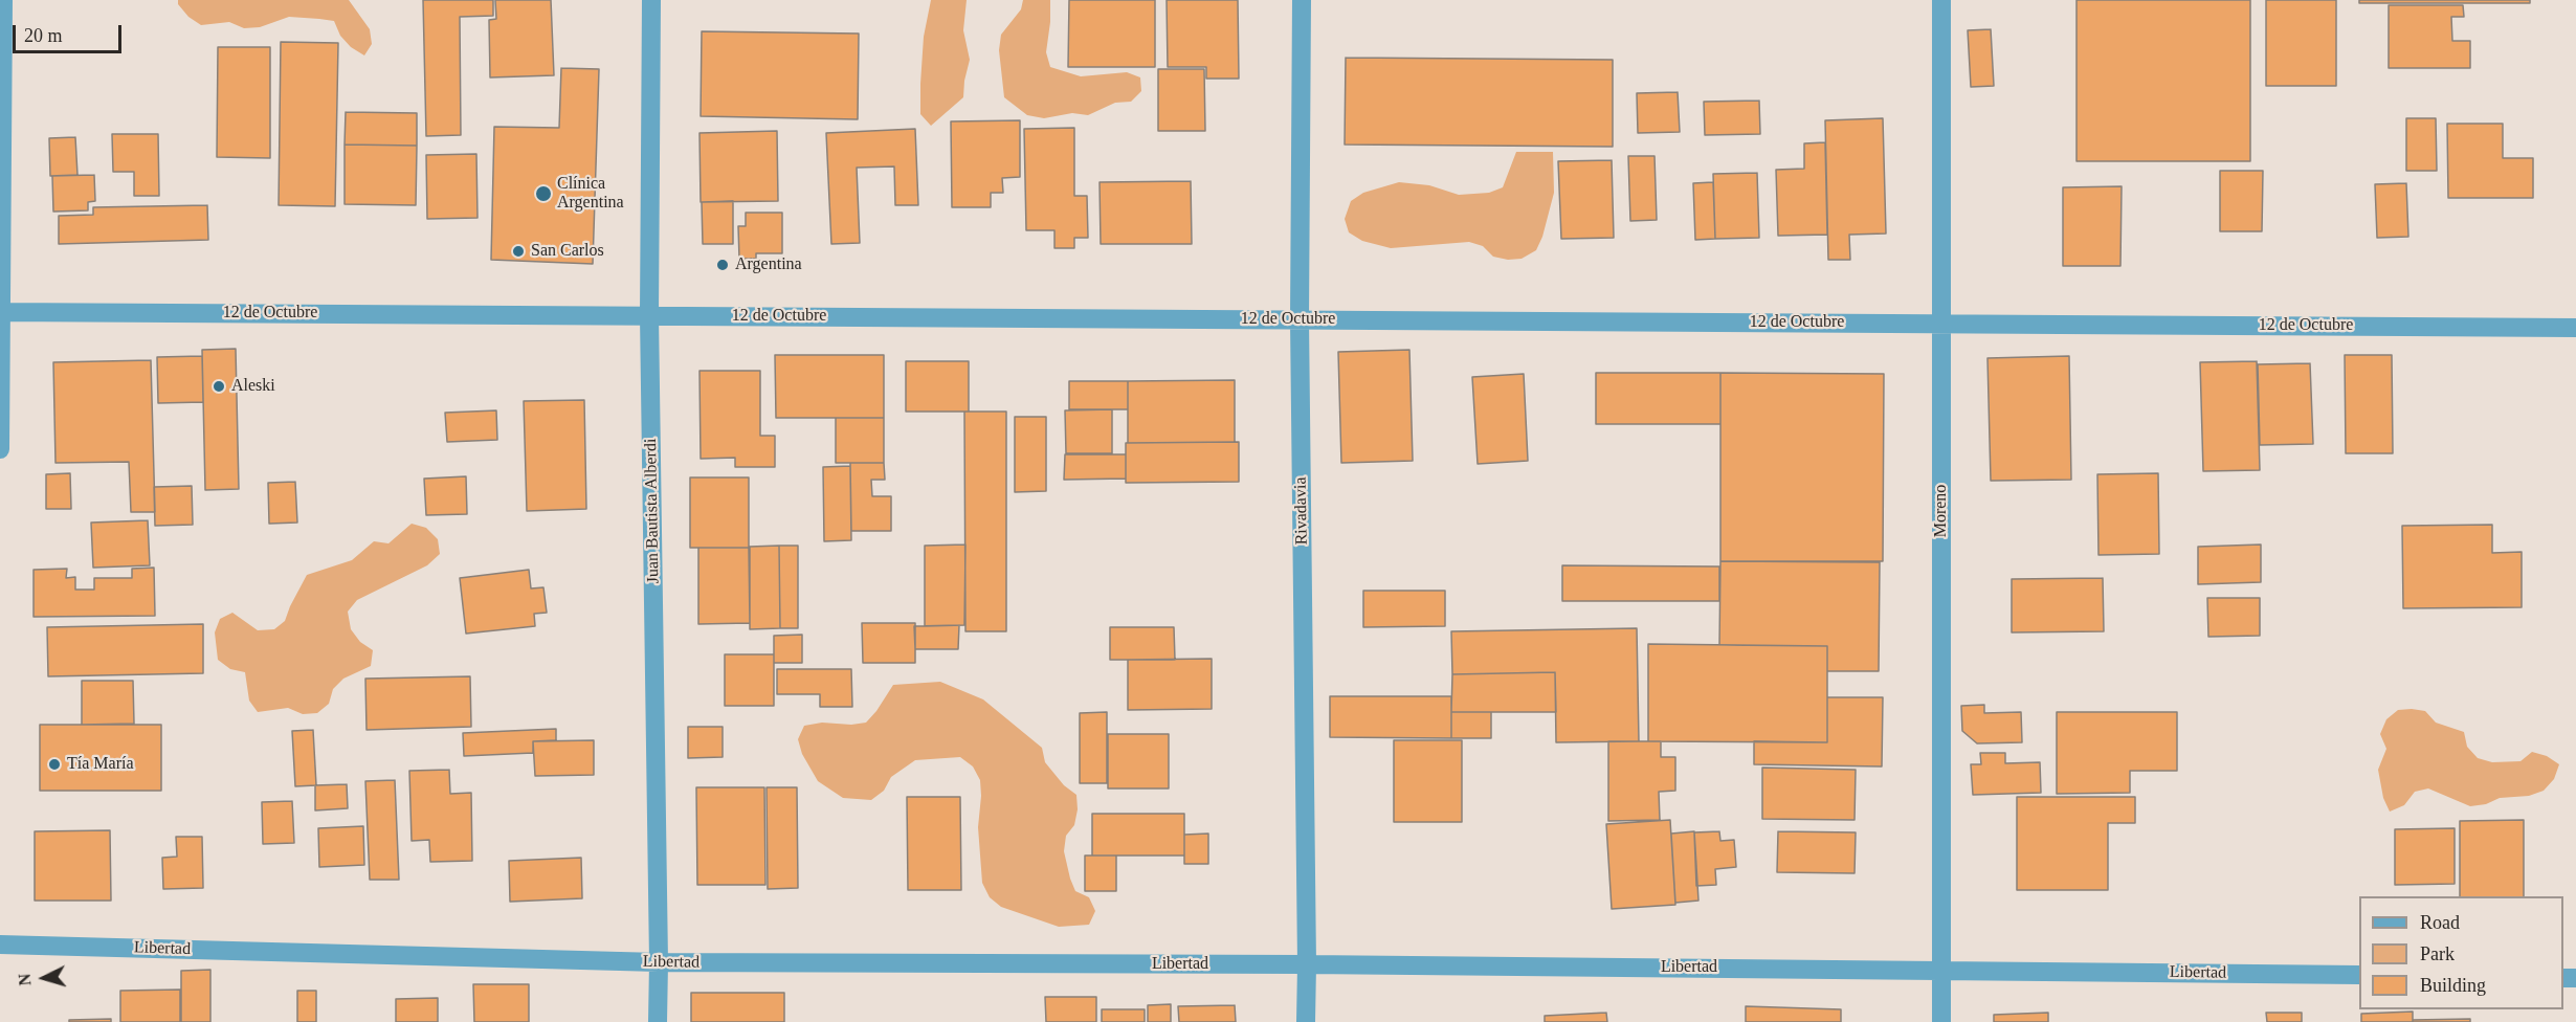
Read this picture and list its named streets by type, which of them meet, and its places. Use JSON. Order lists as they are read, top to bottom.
{
  "streets": {
    "street": [
      "12 de Octubre",
      "Juan Bautista Alberdi",
      "Rivadavia",
      "Moreno",
      "Libertad"
    ]
  },
  "crossings": [
    ["12 de Octubre", "Juan Bautista Alberdi"],
    ["12 de Octubre", "Rivadavia"],
    ["12 de Octubre", "Moreno"],
    ["Juan Bautista Alberdi", "Libertad"],
    ["Rivadavia", "Libertad"],
    ["Moreno", "Libertad"]
  ],
  "places": [
    "Clínica Argentina",
    "San Carlos",
    "Argentina",
    "Aleski",
    "Tía María"
  ],
  "legend": ["Road", "Park", "Building"],
  "scale_bar": "20 m",
  "north": "left"
}
